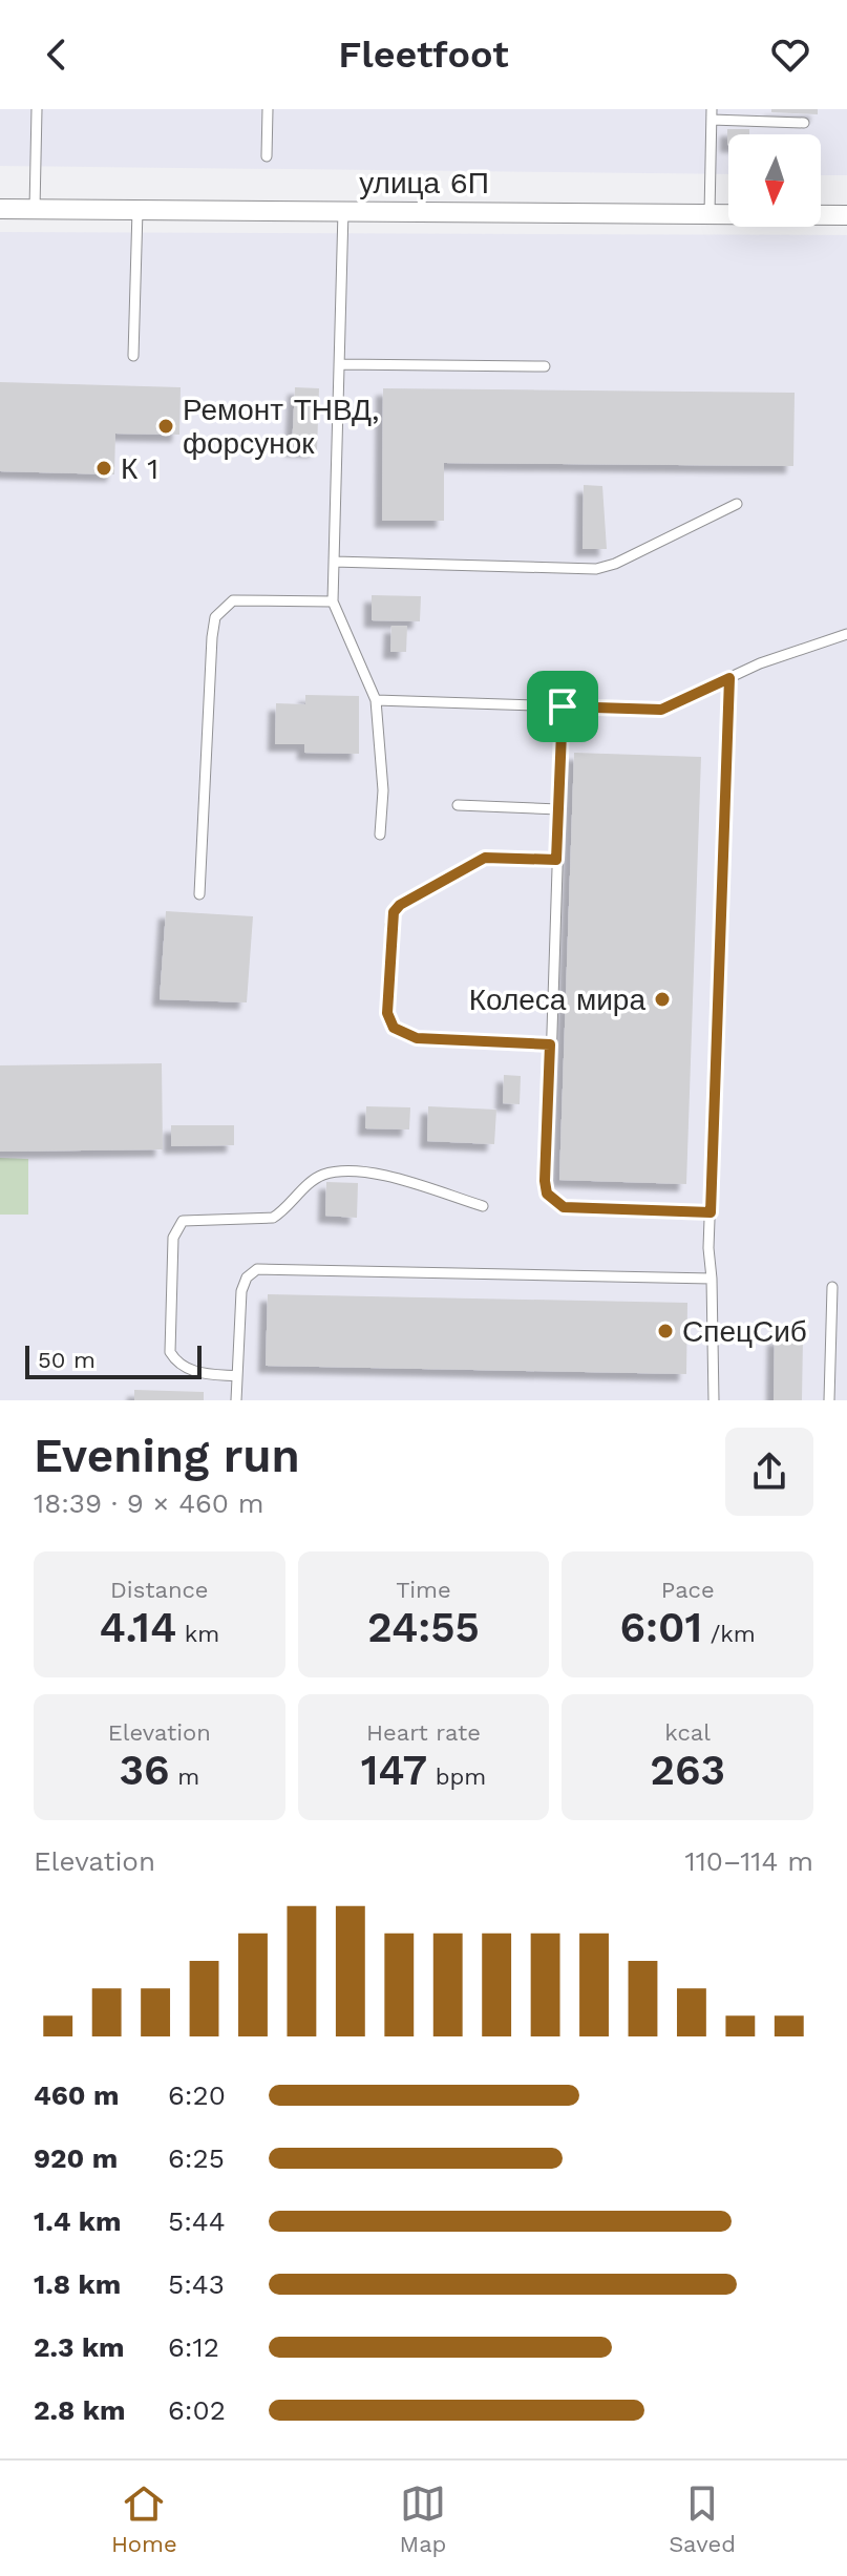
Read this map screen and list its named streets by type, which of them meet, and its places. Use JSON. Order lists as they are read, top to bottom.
{
  "streets": {
    "street": ["улица 6П"]
  },
  "places": [
    "Ремонт ТНВД, форсунок",
    "К 1",
    "Колеса мира",
    "СпецСиб"
  ],
  "scale_bar": "50 m",
  "north": "bottom",
  "page": {
    "header": "Fleetfoot",
    "scale": "50 m",
    "heading": ["Evening run", "18:39 · 9 × 460 m"],
    "stats": [
      ["Distance", "4.14 km"],
      ["Time", "24:55"],
      ["Pace", "6:01 /km"],
      ["Elevation", "36 m"],
      ["Heart rate", "147 bpm"],
      ["kcal", "263"]
    ],
    "chart": ["Elevation", "110–114 m"],
    "list": [
      {
        "name": "460 m",
        "note": "6:20"
      },
      {
        "name": "920 m",
        "note": "6:25"
      },
      {
        "name": "1.4 km",
        "note": "5:44"
      },
      {
        "name": "1.8 km",
        "note": "5:43"
      },
      {
        "name": "2.3 km",
        "note": "6:12"
      },
      {
        "name": "2.8 km",
        "note": "6:02"
      }
    ],
    "tabs": ["Home", "Map", "Saved"]
  }
}
